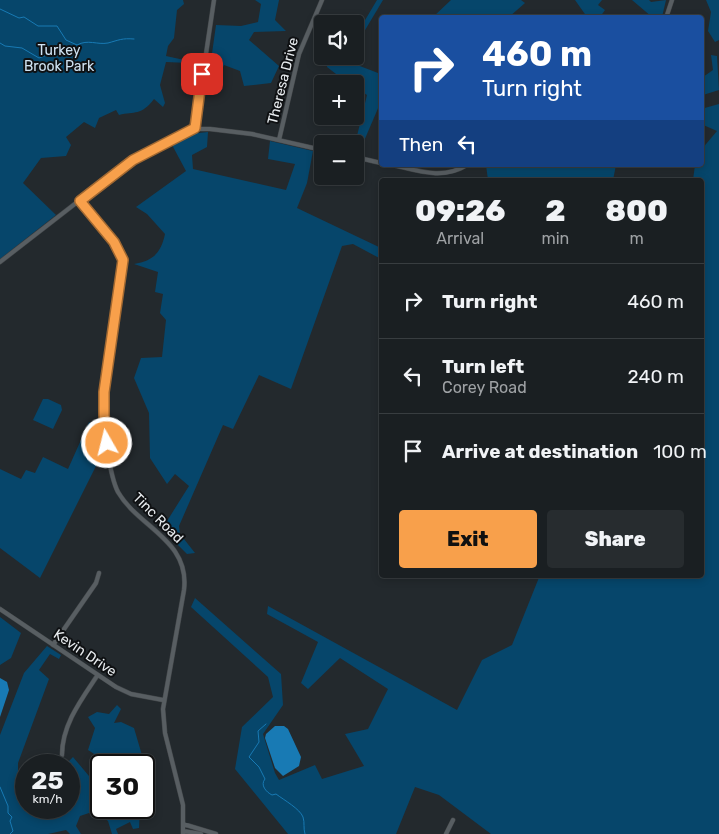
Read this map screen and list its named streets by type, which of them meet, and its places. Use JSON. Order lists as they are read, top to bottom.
{
  "streets": {
    "street": ["Theresa Drive", "Tinc Road", "Kevin Drive"]
  },
  "crossings": [
    ["Tinc Road", "Kevin Drive"]
  ],
  "parks": ["Turkey Brook Park"],
  "page": {
    "map_buttons": ["+", "−"],
    "turn": ["460 m", "Turn right"],
    "then": "Then",
    "eta": [
      "09:26",
      "Arrival",
      "2",
      "min",
      "800",
      "m"
    ],
    "list": [
      {
        "name": "Turn right",
        "value": "460 m"
      },
      {
        "name": "Turn left",
        "note": "Corey Road",
        "value": "240 m"
      },
      {
        "name": "Arrive at destination",
        "value": "100 m"
      }
    ],
    "buttons": ["Exit", "Share"],
    "speed": "25 km/h",
    "limit": "30"
  }
}
